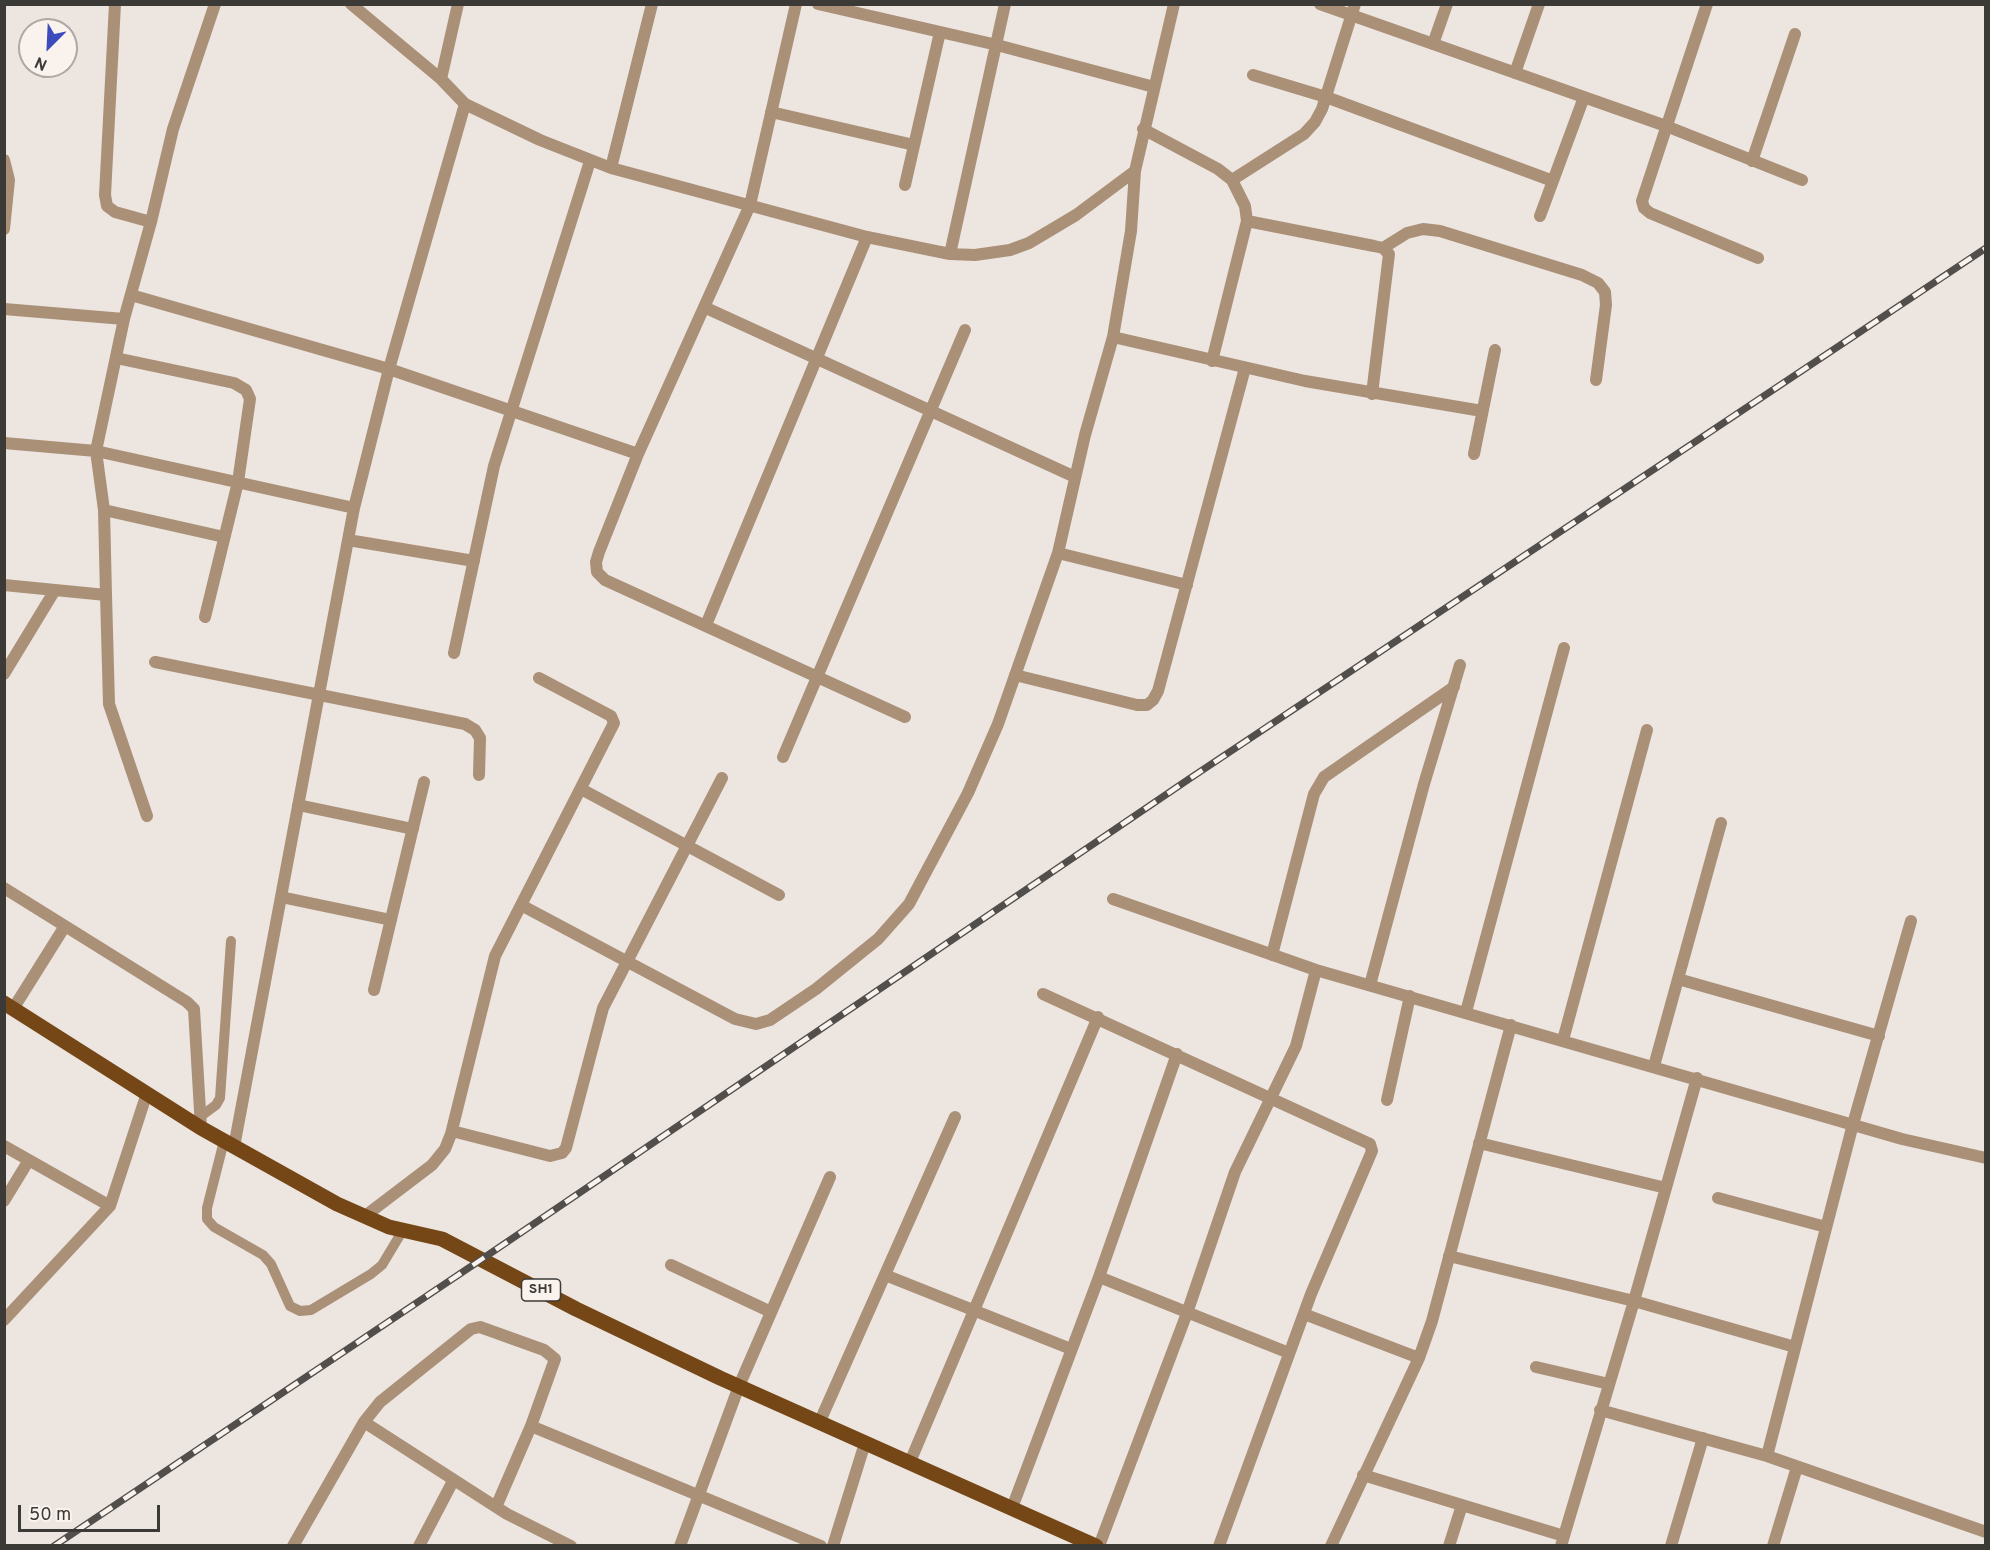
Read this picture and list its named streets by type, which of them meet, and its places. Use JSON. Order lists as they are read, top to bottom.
{
  "streets": {
    "main road": ["SH1"]
  },
  "scale_bar": "50 m",
  "north": "bottom left"
}
